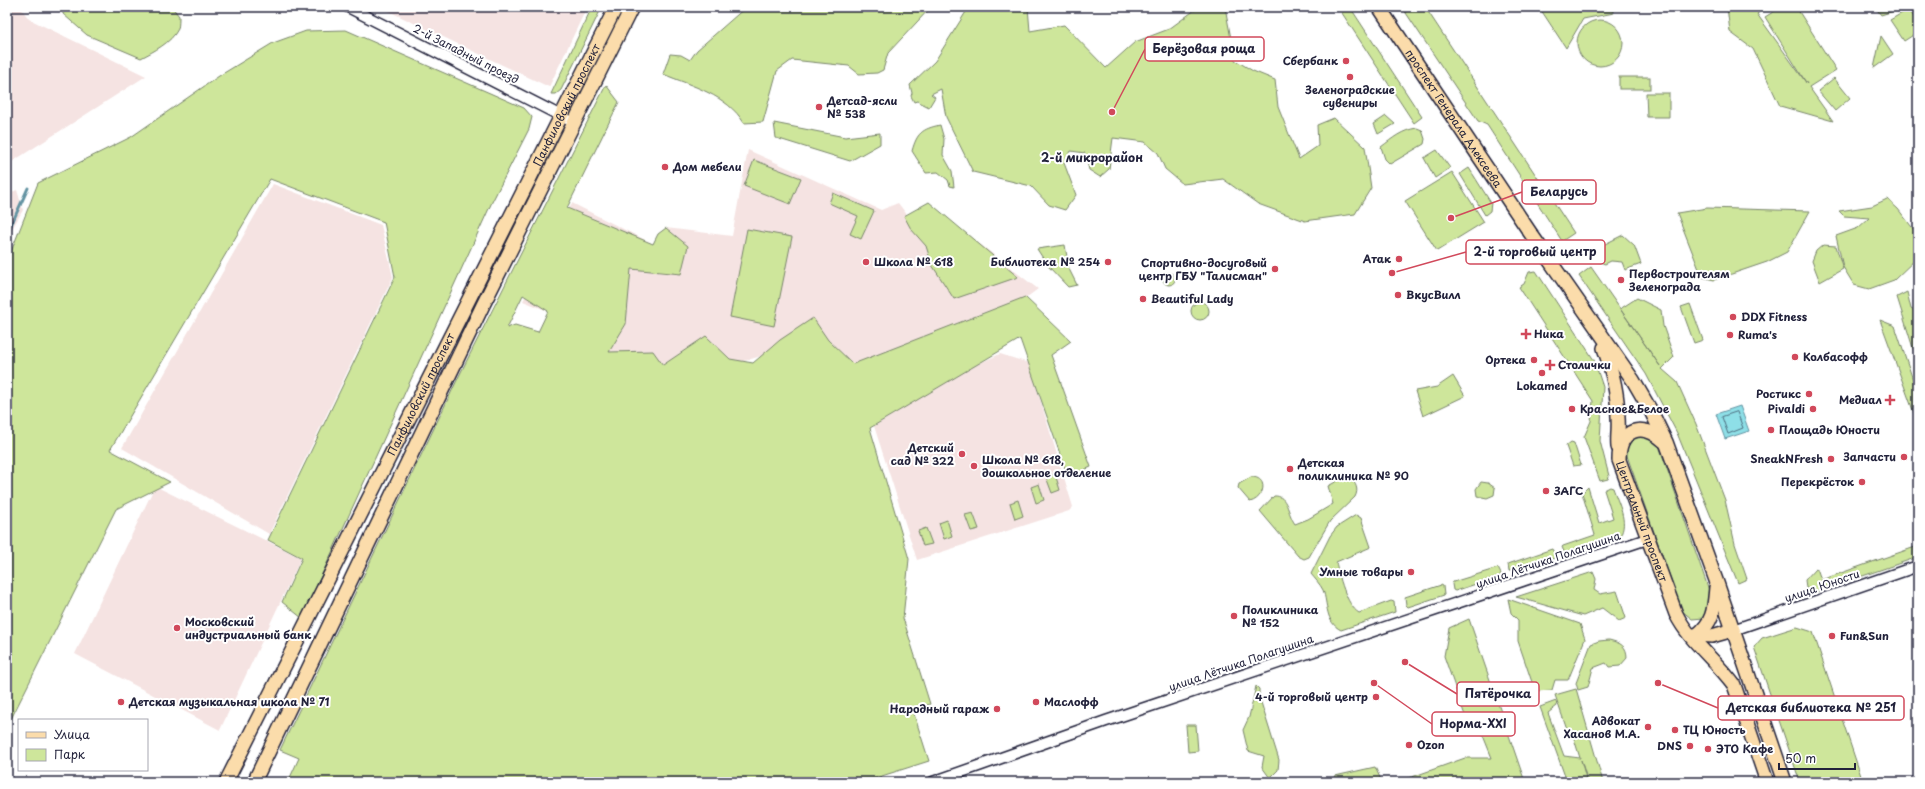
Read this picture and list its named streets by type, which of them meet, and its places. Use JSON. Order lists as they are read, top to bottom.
{
  "streets": {
    "main road": ["Панфиловский проспект", "проспект Генерала Алексеева", "Центральный проспект"],
    "street": ["2-й Западный проезд", "улица Лётчика Полагушина", "улица Юности"]
  },
  "crossings": [
    ["2-й Западный проезд", "Панфиловский проспект"],
    ["Центральный проспект", "улица Лётчика Полагушина"]
  ],
  "districts": ["2-й микрорайон"],
  "places": {
    "other": [
      "Сбербанк",
      "Зеленоградские сувениры",
      "Детсад-ясли № 538",
      "Берёзовая роща",
      "Дом мебели",
      "Беларусь",
      "Атак",
      "Школа № 618",
      "Библиотека № 254",
      "Спортивно-досуговый центр ГБУ \"Талисман\"",
      "2-й торговый центр",
      "Первостроителям Зеленограда",
      "ВкусВилл",
      "Beautiful Lady",
      "DDX Fitness",
      "Ruma's",
      "Колбасофф",
      "Ортека",
      "Lokamed",
      "Ростикс",
      "Красное&Белое",
      "Pivaldi",
      "Площадь Юности",
      "Детский сад № 322",
      "Запчасти",
      "SneakNFresh",
      "Школа № 618, дошкольное отделение",
      "Детская поликлиника № 90",
      "Перекрёсток",
      "ЗАГС",
      "Умные товары",
      "Поликлиника № 152",
      "Московский индустриальный банк",
      "Fun&Sun",
      "Пятёрочка",
      "Норма-XXI",
      "Детская библиотека № 251",
      "4-й торговый центр",
      "Детская музыкальная школа № 71",
      "Маслофф",
      "Народный гараж",
      "Адвокат Хасанов М.А.",
      "ТЦ Юность",
      "Ozon",
      "DNS",
      "ЭТО Кафе"
    ],
    "health": ["Ника", "Столички", "Медиал"]
  },
  "legend": ["Улица", "Парк"],
  "scale_bar": "50 m"
}
